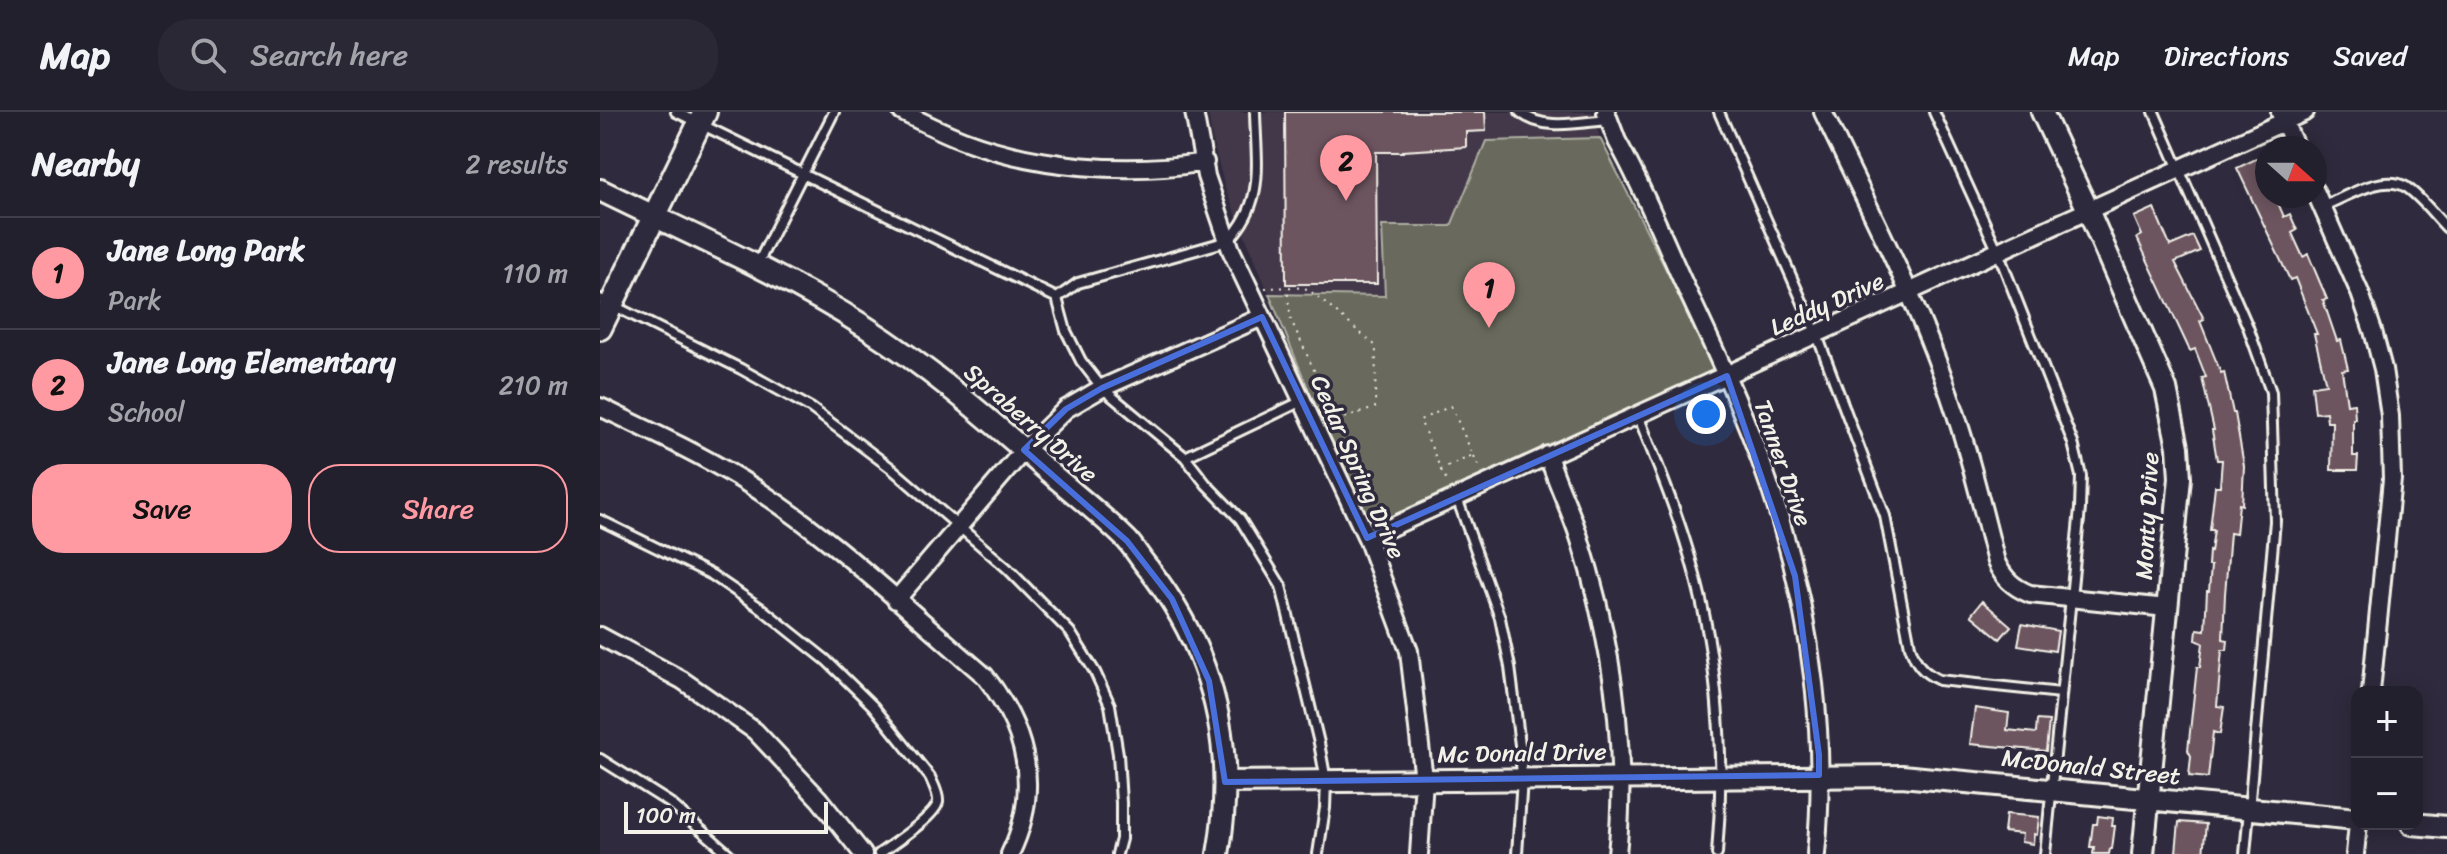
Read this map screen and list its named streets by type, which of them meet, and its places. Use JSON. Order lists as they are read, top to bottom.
{
  "streets": {
    "street": [
      "Leddy Drive",
      "Spraberry Drive",
      "Tanner Drive",
      "Cedar Spring Drive",
      "Monty Drive",
      "Mc Donald Drive",
      "McDonald Street"
    ]
  },
  "crossings": [
    ["Leddy Drive", "Tanner Drive"],
    ["Leddy Drive", "Cedar Spring Drive"],
    ["Leddy Drive", "Monty Drive"],
    ["Spraberry Drive", "Mc Donald Drive"],
    ["Tanner Drive", "Mc Donald Drive"],
    ["Tanner Drive", "McDonald Street"],
    ["Cedar Spring Drive", "Mc Donald Drive"],
    ["Monty Drive", "McDonald Street"],
    ["Mc Donald Drive", "McDonald Street"]
  ],
  "scale_bar": "100 m",
  "north": "right",
  "page": {
    "header": "Map",
    "search": "Search here",
    "nav": ["Map", "Directions", "Saved"],
    "heading": ["Nearby", "2 results"],
    "pins": ["2", "1"],
    "list": [
      {
        "mark": "1",
        "name": "Jane Long Park",
        "note": "Park",
        "value": "110 m"
      },
      {
        "mark": "2",
        "name": "Jane Long Elementary",
        "note": "School",
        "value": "210 m"
      }
    ],
    "buttons": ["Save", "Share"],
    "map_buttons": ["+", "−"],
    "scale": "100 m"
  }
}
